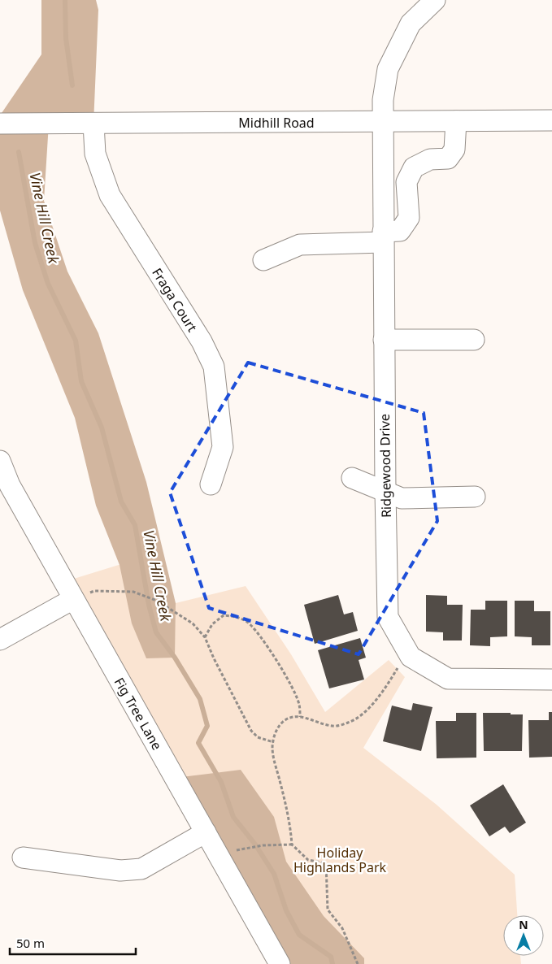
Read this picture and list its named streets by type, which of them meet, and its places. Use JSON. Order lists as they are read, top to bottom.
{
  "streets": {
    "street": [
      "Midhill Road",
      "Fraga Court",
      "Ridgewood Drive",
      "Fig Tree Lane"
    ]
  },
  "crossings": [
    ["Midhill Road", "Fraga Court"],
    ["Midhill Road", "Ridgewood Drive"]
  ],
  "water": ["Vine Hill Creek"],
  "parks": ["Holiday Highlands Park"],
  "scale_bar": "50 m",
  "north": "top"
}
